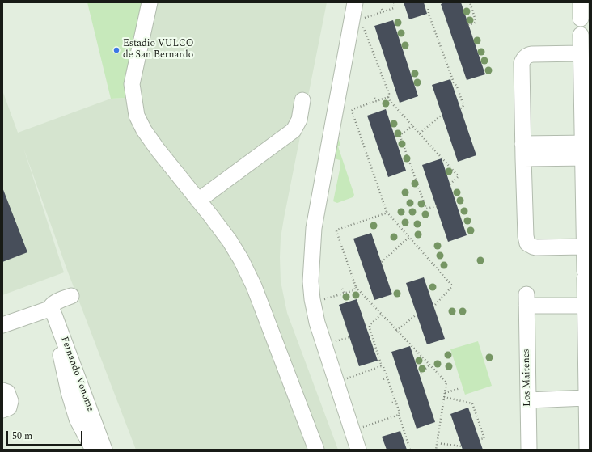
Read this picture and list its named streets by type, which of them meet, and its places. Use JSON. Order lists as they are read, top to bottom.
{
  "streets": {
    "street": ["Fernando Vonome", "Los Maitenes"]
  },
  "places": ["Estadio VULCO de San Bernardo"],
  "scale_bar": "50 m"
}
